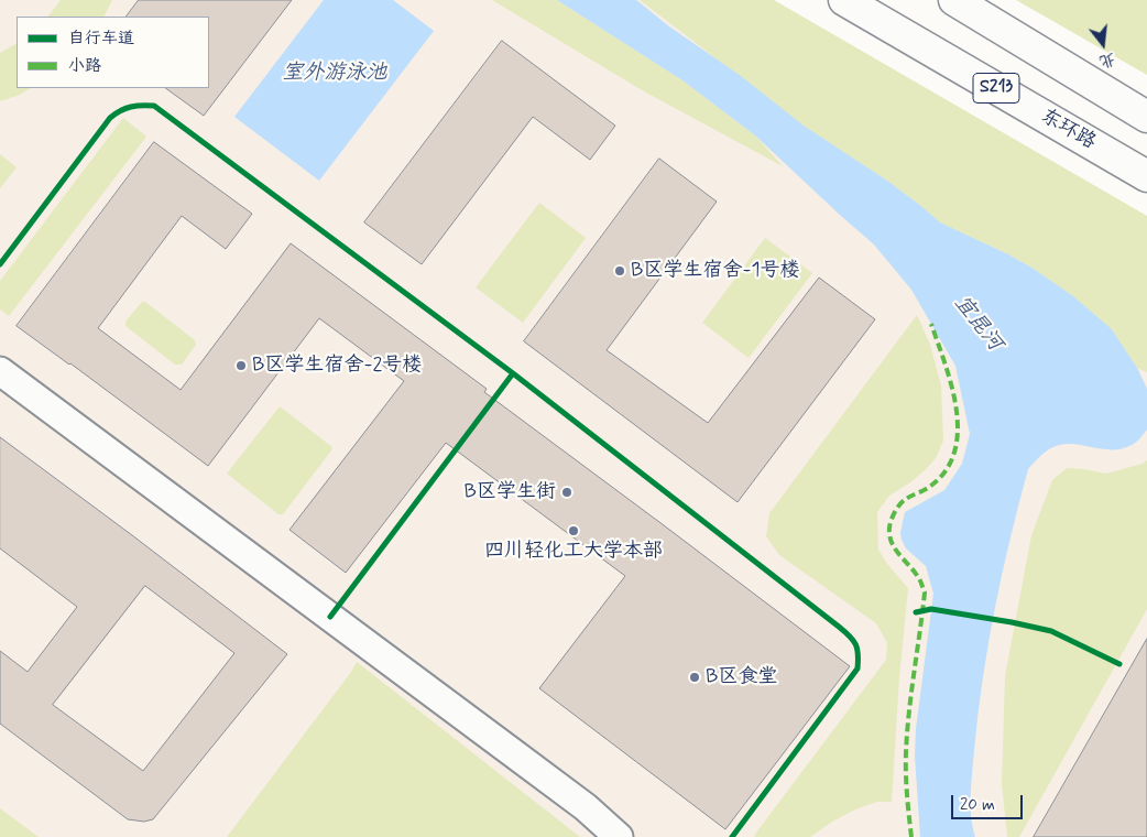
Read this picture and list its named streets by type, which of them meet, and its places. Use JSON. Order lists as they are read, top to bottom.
{
  "streets": {
    "highway": ["S213", "东环路"]
  },
  "water": ["室外游泳池", "宜昆河"],
  "places": [
    "B区学生宿舍-1号楼",
    "B区学生宿舍-2号楼",
    "B区学生街",
    "四川轻化工大学本部",
    "B区食堂"
  ],
  "legend": ["自行车道", "小路"],
  "scale_bar": "20 m",
  "north": "bottom"
}
